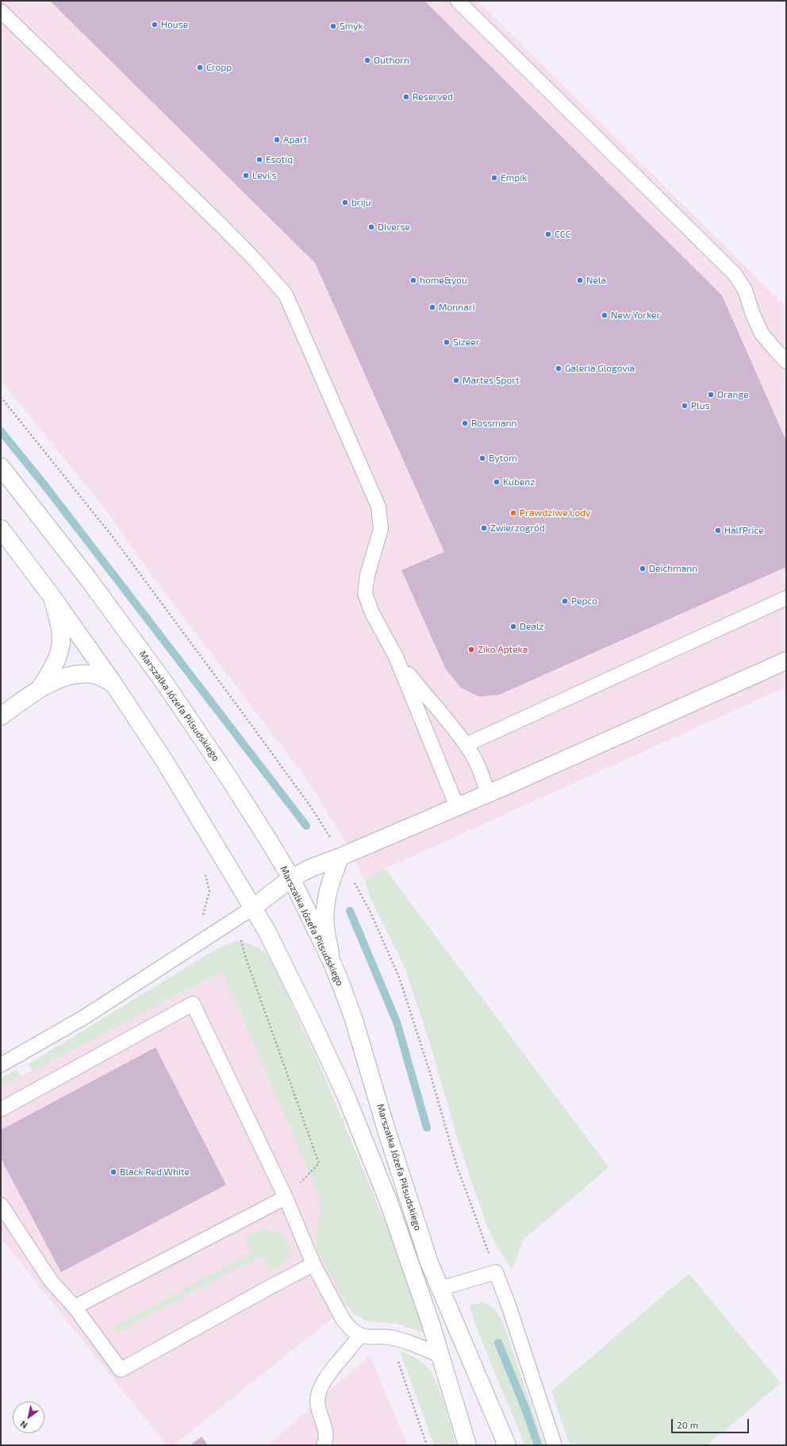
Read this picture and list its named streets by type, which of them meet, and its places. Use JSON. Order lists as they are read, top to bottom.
{
  "streets": {
    "main road": ["Marszałka Józefa Piłsudskiego"]
  },
  "places": [
    "House",
    "Smyk",
    "Outhorn",
    "Cropp",
    "Reserved",
    "Apart",
    "Esotiq",
    "Levi's",
    "Empik",
    "briju",
    "Diverse",
    "CCC",
    "home&you",
    "Nela",
    "Monnari",
    "New Yorker",
    "Sizeer",
    "Galeria Glogovia",
    "Martes Sport",
    "Orange",
    "Plus",
    "Rossmann",
    "Bytom",
    "Kubenz",
    "Prawdziwe Lody",
    "Zwierzogród",
    "HalfPrice",
    "Deichmann",
    "Pepco",
    "Dealz",
    "Ziko Apteka",
    "Black Red White"
  ],
  "scale_bar": "20 m",
  "north": "bottom left"
}
